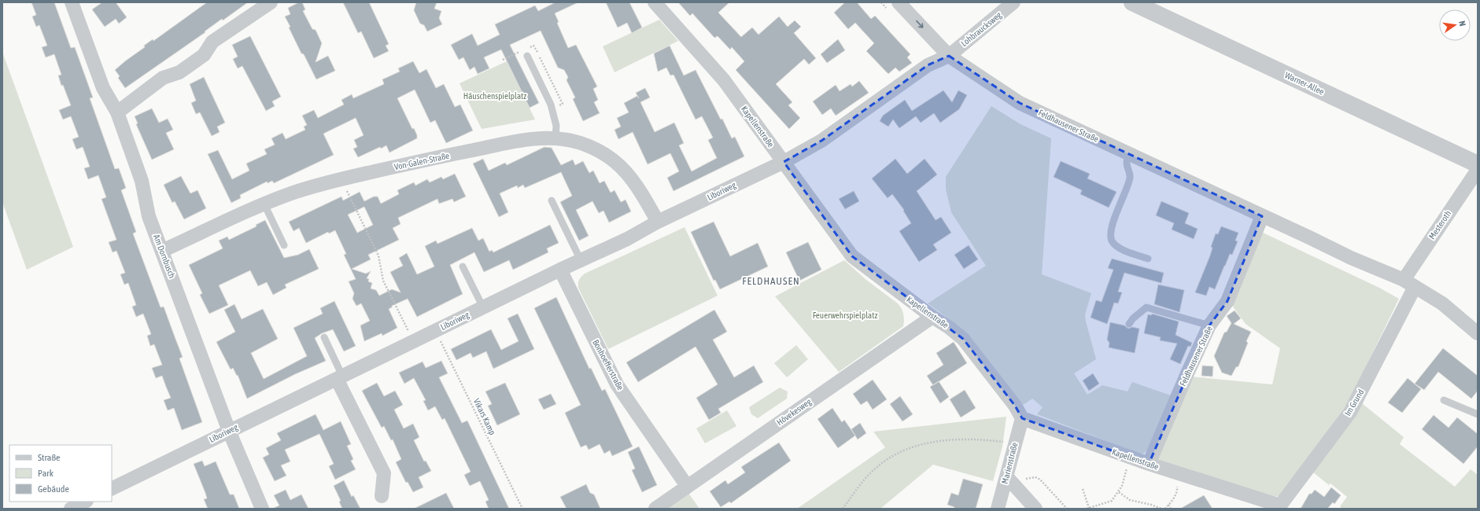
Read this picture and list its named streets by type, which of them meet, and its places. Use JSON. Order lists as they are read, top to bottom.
{
  "streets": {
    "street": [
      "Lohbraucksweg",
      "Warner-Allee",
      "Feldhausener Straße",
      "Kapellenstraße",
      "Von-Galen-Straße",
      "Liboriweg",
      "Mesteroth",
      "Am Dornbusch",
      "Bonhoefferstraße",
      "Im Grund",
      "Hövekesweg",
      "Marienstraße"
    ],
    "path": ["Vikars Kamp"]
  },
  "crossings": [
    ["Lohbraucksweg", "Feldhausener Straße"],
    ["Lohbraucksweg", "Liboriweg"],
    ["Feldhausener Straße", "Kapellenstraße"],
    ["Feldhausener Straße", "Liboriweg"],
    ["Feldhausener Straße", "Mesteroth"],
    ["Feldhausener Straße", "Im Grund"],
    ["Kapellenstraße", "Liboriweg"],
    ["Kapellenstraße", "Im Grund"],
    ["Kapellenstraße", "Hövekesweg"],
    ["Kapellenstraße", "Marienstraße"],
    ["Von-Galen-Straße", "Liboriweg"],
    ["Von-Galen-Straße", "Am Dornbusch"],
    ["Liboriweg", "Am Dornbusch"],
    ["Liboriweg", "Bonhoefferstraße"],
    ["Liboriweg", "Vikars Kamp"],
    ["Mesteroth", "Im Grund"],
    ["Bonhoefferstraße", "Hövekesweg"]
  ],
  "districts": ["FELDHAUSEN"],
  "parks": ["Häuschenspielplatz", "Feuerwehrspielplatz"],
  "legend": ["Straße", "Park", "Gebäude"],
  "north": "right"
}
